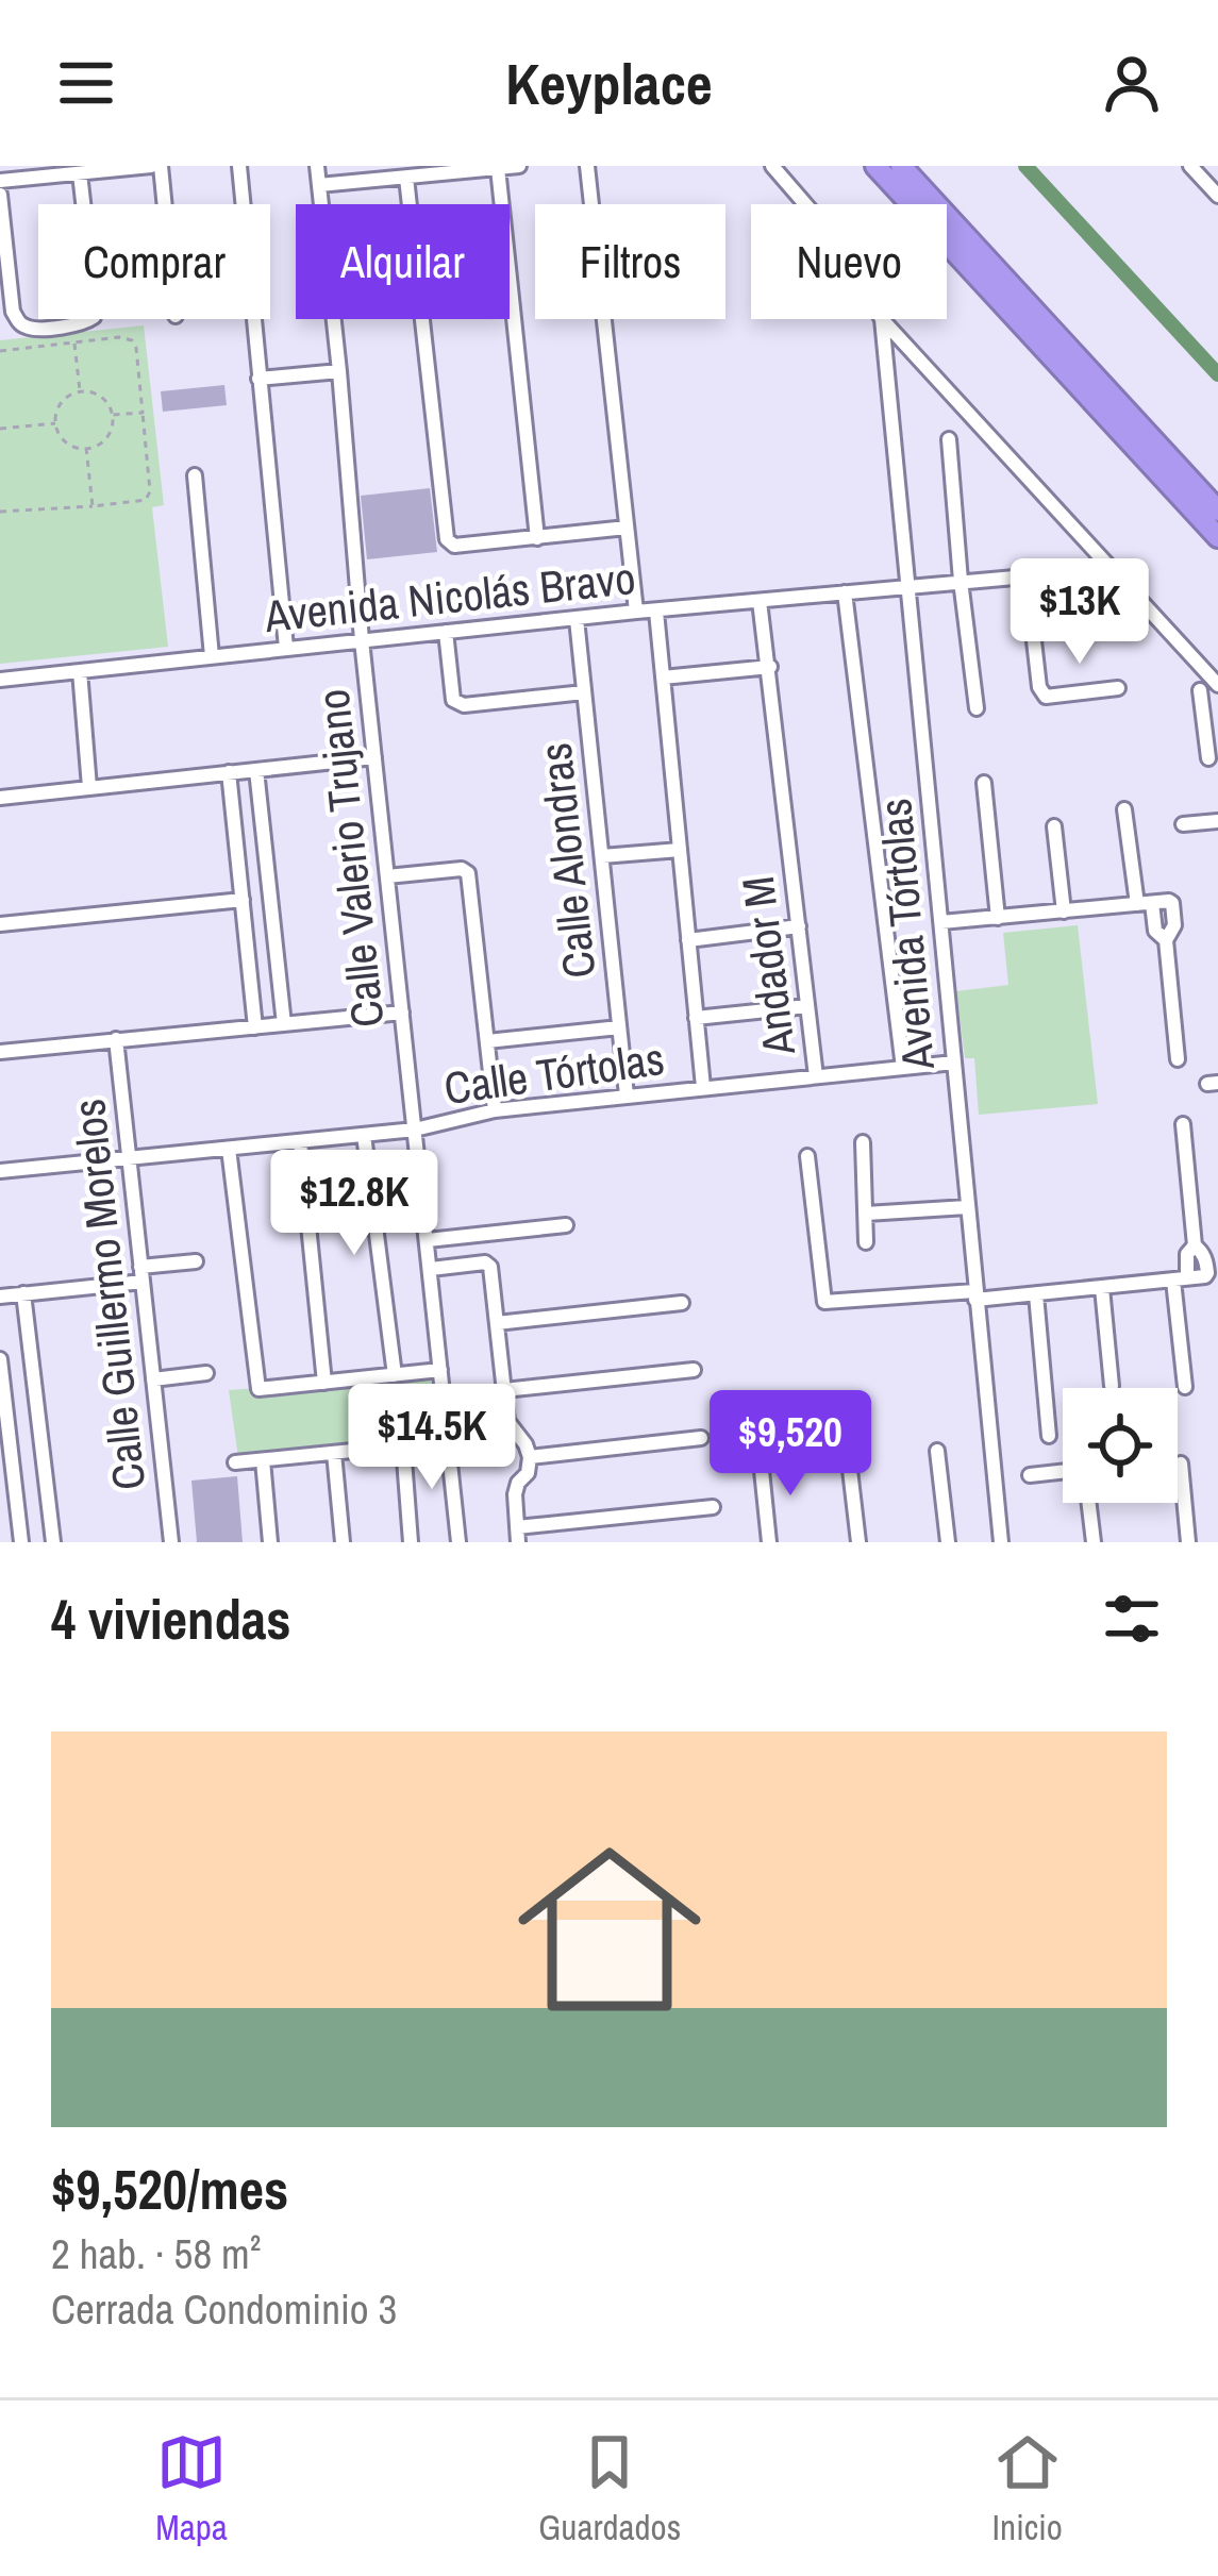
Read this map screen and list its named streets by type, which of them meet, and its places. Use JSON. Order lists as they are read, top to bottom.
{
  "streets": {
    "street": [
      "Avenida Nicolás Bravo",
      "Calle Valerio Trujano",
      "Calle Alondras",
      "Avenida Tórtolas",
      "Andador M",
      "Calle Tórtolas",
      "Calle Guillermo Morelos"
    ]
  },
  "crossings": [
    ["Avenida Nicolás Bravo", "Calle Valerio Trujano"],
    ["Avenida Nicolás Bravo", "Calle Alondras"],
    ["Avenida Nicolás Bravo", "Avenida Tórtolas"],
    ["Calle Valerio Trujano", "Calle Tórtolas"],
    ["Calle Alondras", "Calle Tórtolas"],
    ["Avenida Tórtolas", "Calle Tórtolas"],
    ["Andador M", "Calle Tórtolas"],
    ["Calle Tórtolas", "Calle Guillermo Morelos"]
  ],
  "page": {
    "header": "Keyplace",
    "chip": [
      "Comprar",
      "Alquilar",
      "Filtros",
      "Nuevo"
    ],
    "price": [
      "$13K",
      "$12.8K",
      "$14.5K",
      "$9,520"
    ],
    "heading": "4 viviendas",
    "list": [
      {
        "name": "$9,520/mes",
        "note": "2 hab. · 58 m² · Cerrada Condominio 3"
      }
    ],
    "tabs": ["Mapa", "Guardados", "Inicio"]
  }
}
